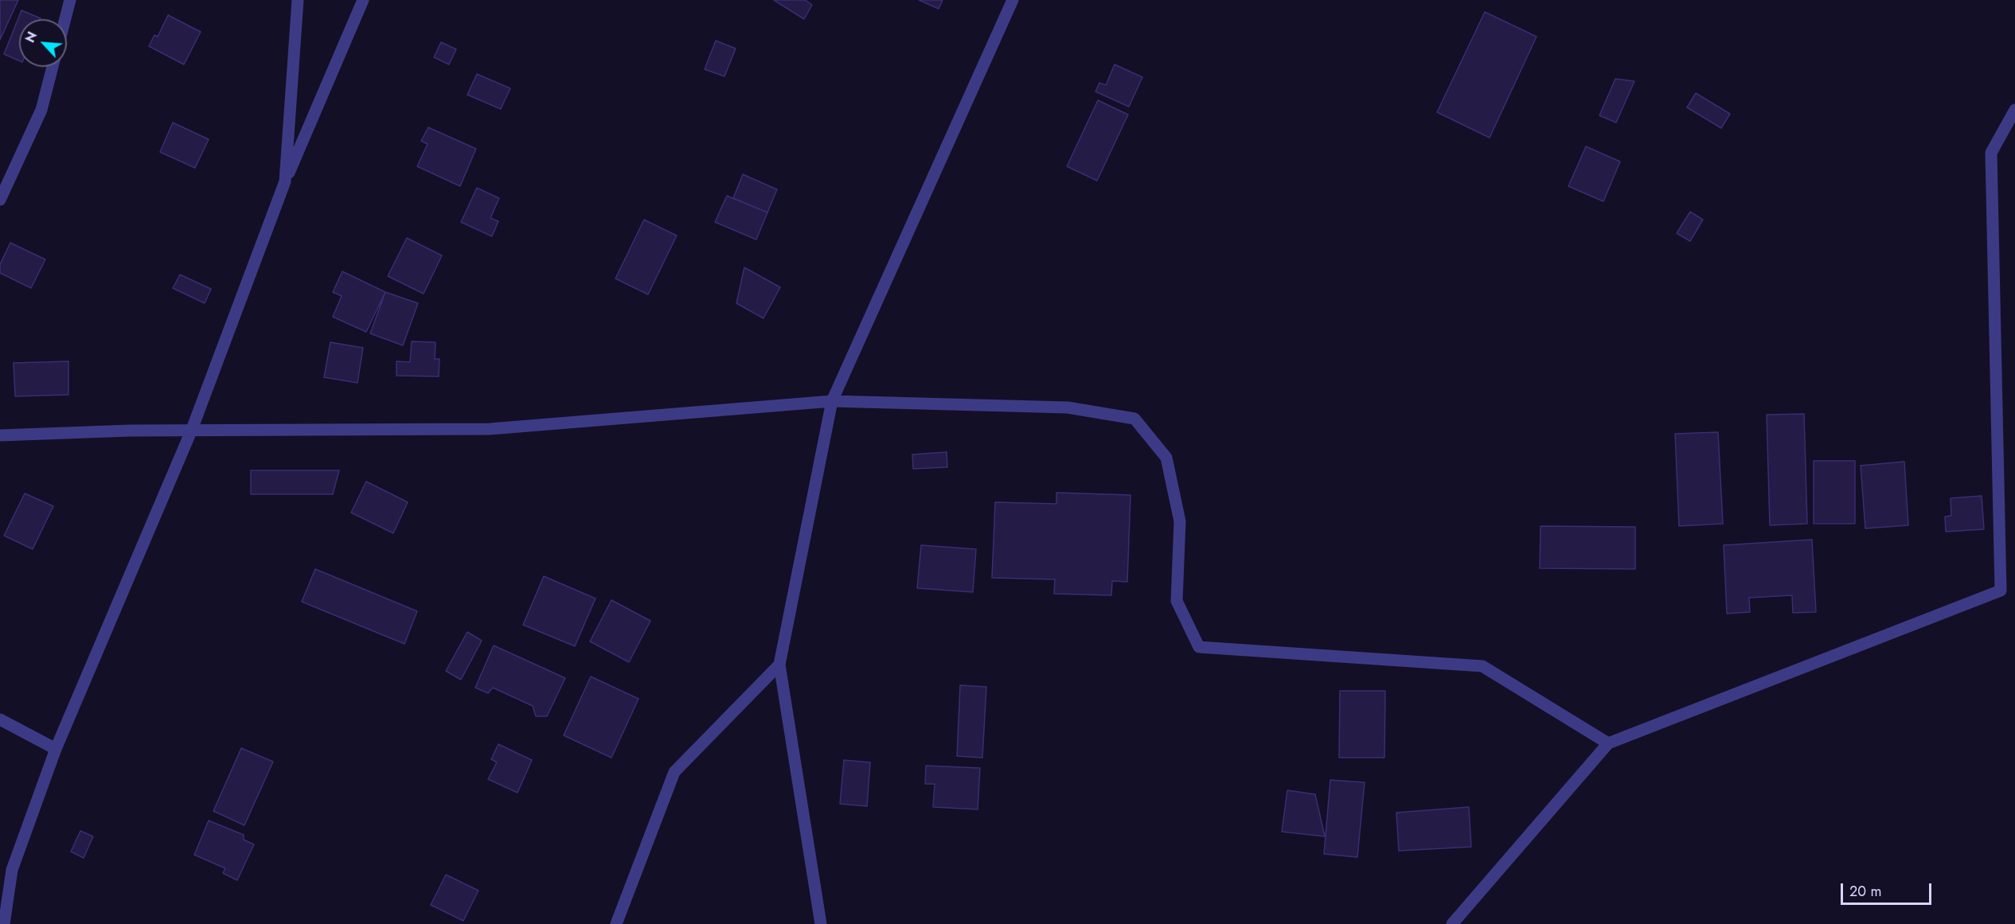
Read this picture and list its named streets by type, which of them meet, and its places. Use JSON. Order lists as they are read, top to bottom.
{
  "scale_bar": "20 m",
  "north": "top left"
}
